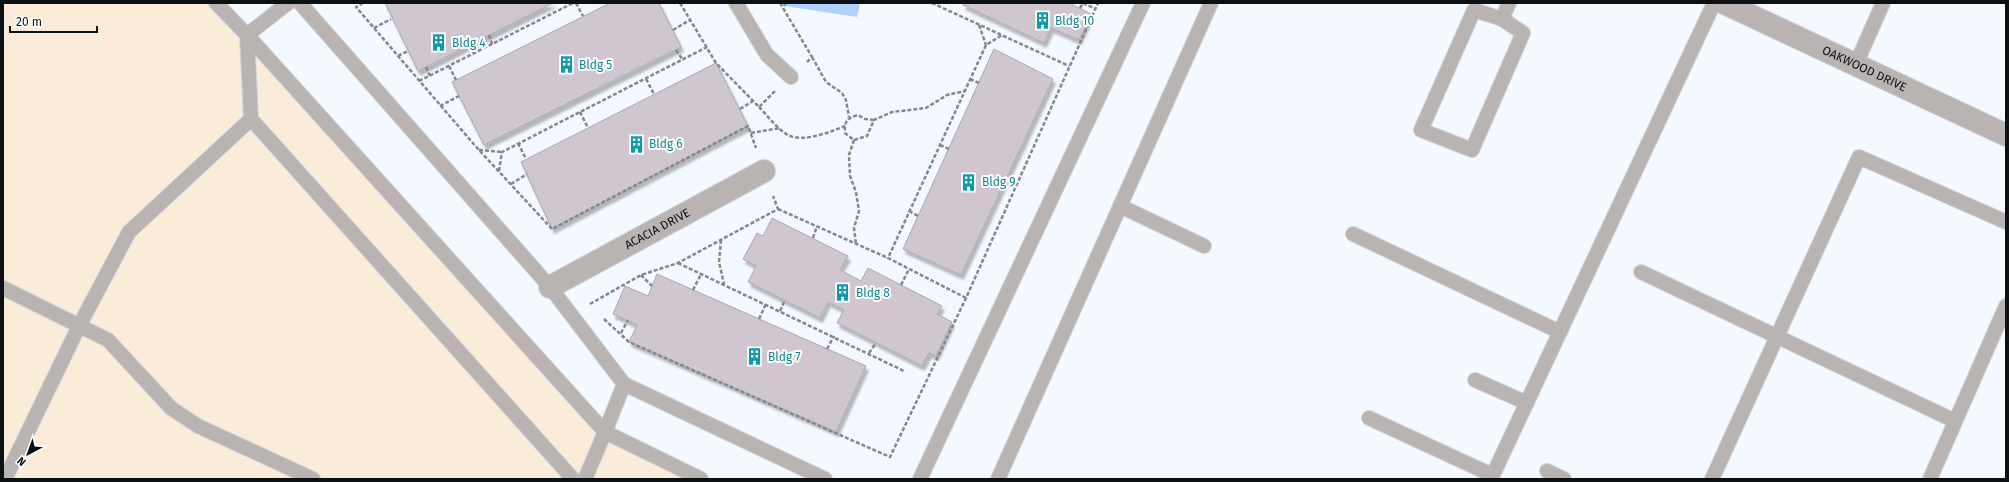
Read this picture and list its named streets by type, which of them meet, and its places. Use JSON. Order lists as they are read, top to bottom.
{
  "streets": {
    "street": ["OAKWOOD DRIVE", "ACACIA DRIVE"]
  },
  "places": {
    "building": [
      "Bldg 10",
      "Bldg 4",
      "Bldg 5",
      "Bldg 6",
      "Bldg 9",
      "Bldg 8",
      "Bldg 7"
    ]
  },
  "scale_bar": "20 m",
  "north": "bottom left"
}
